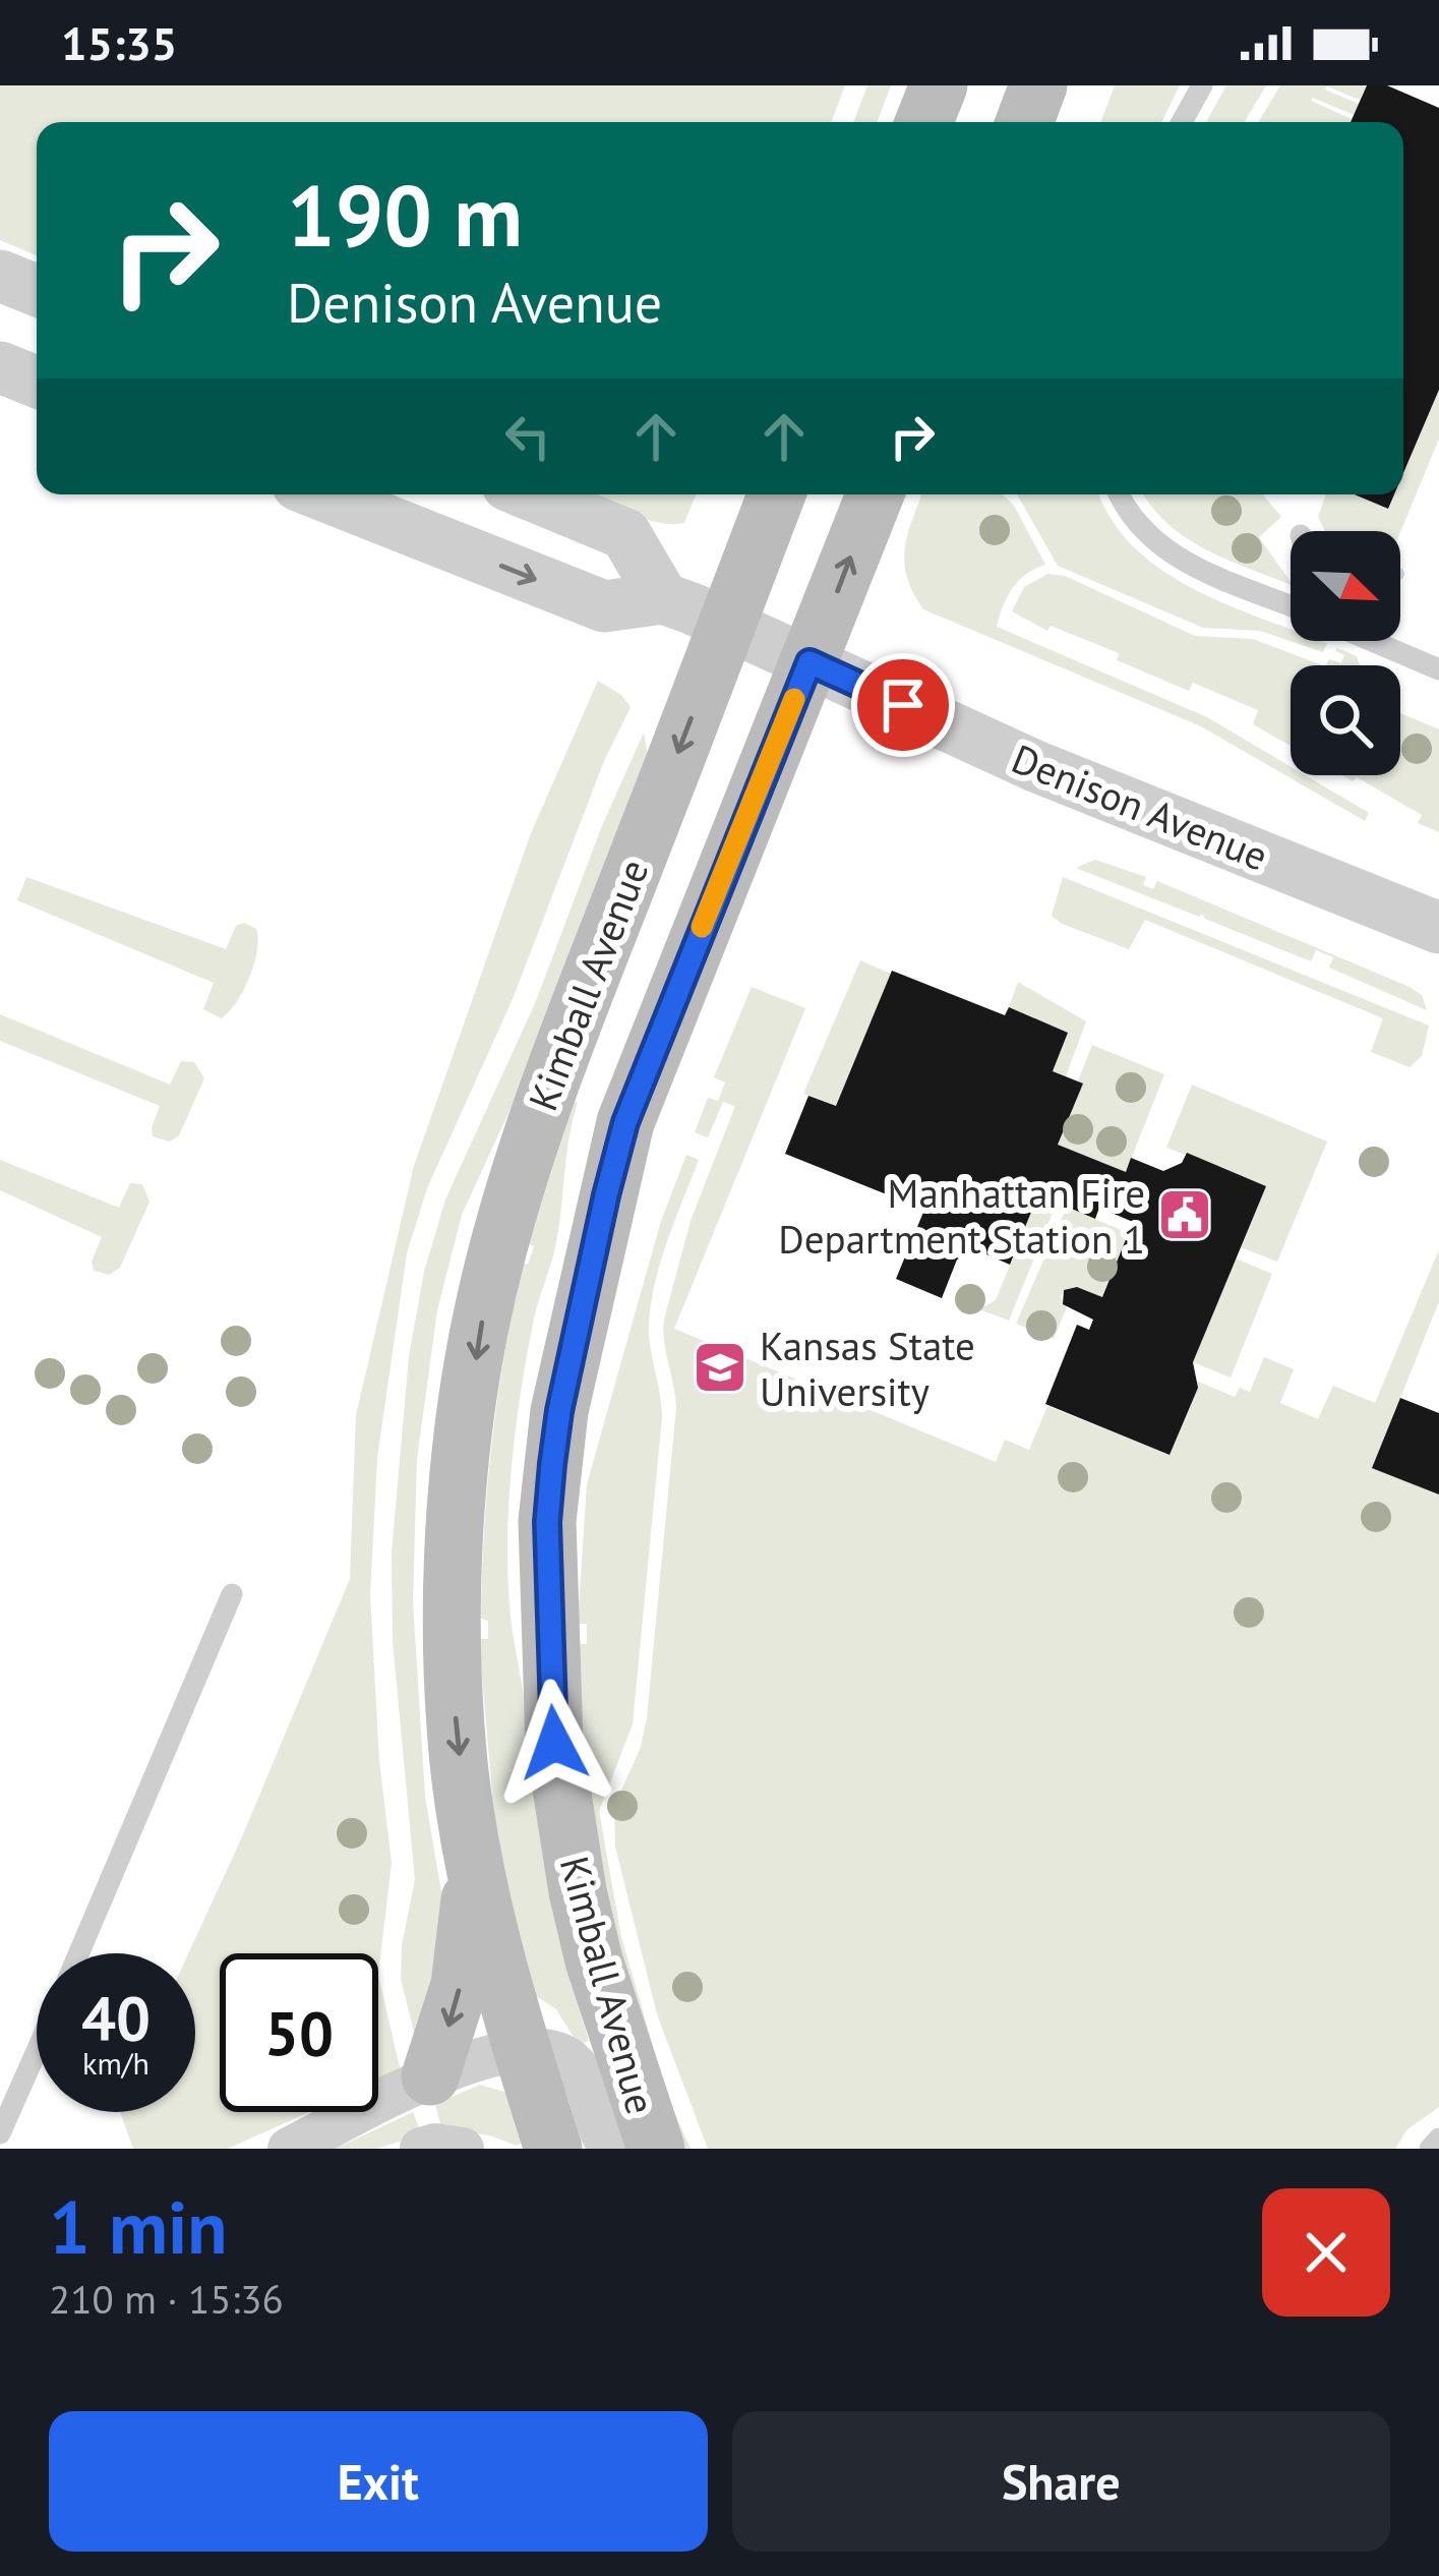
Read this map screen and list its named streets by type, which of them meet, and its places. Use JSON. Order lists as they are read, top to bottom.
{
  "streets": {
    "main road": ["Kimball Avenue"],
    "street": ["Denison Avenue"]
  },
  "crossings": [
    ["Denison Avenue", "Kimball Avenue"]
  ],
  "places": {
    "public building": ["Manhattan Fire Department Station 1"],
    "school or university": ["Kansas State University"]
  },
  "north": "bottom right",
  "page": {
    "status": "15:35",
    "turn": ["190 m", "Denison Avenue"],
    "speed": "40 km/h",
    "limit": "50",
    "heading": ["1 min", "210 m · 15:36"],
    "buttons": ["Exit", "Share"]
  }
}
